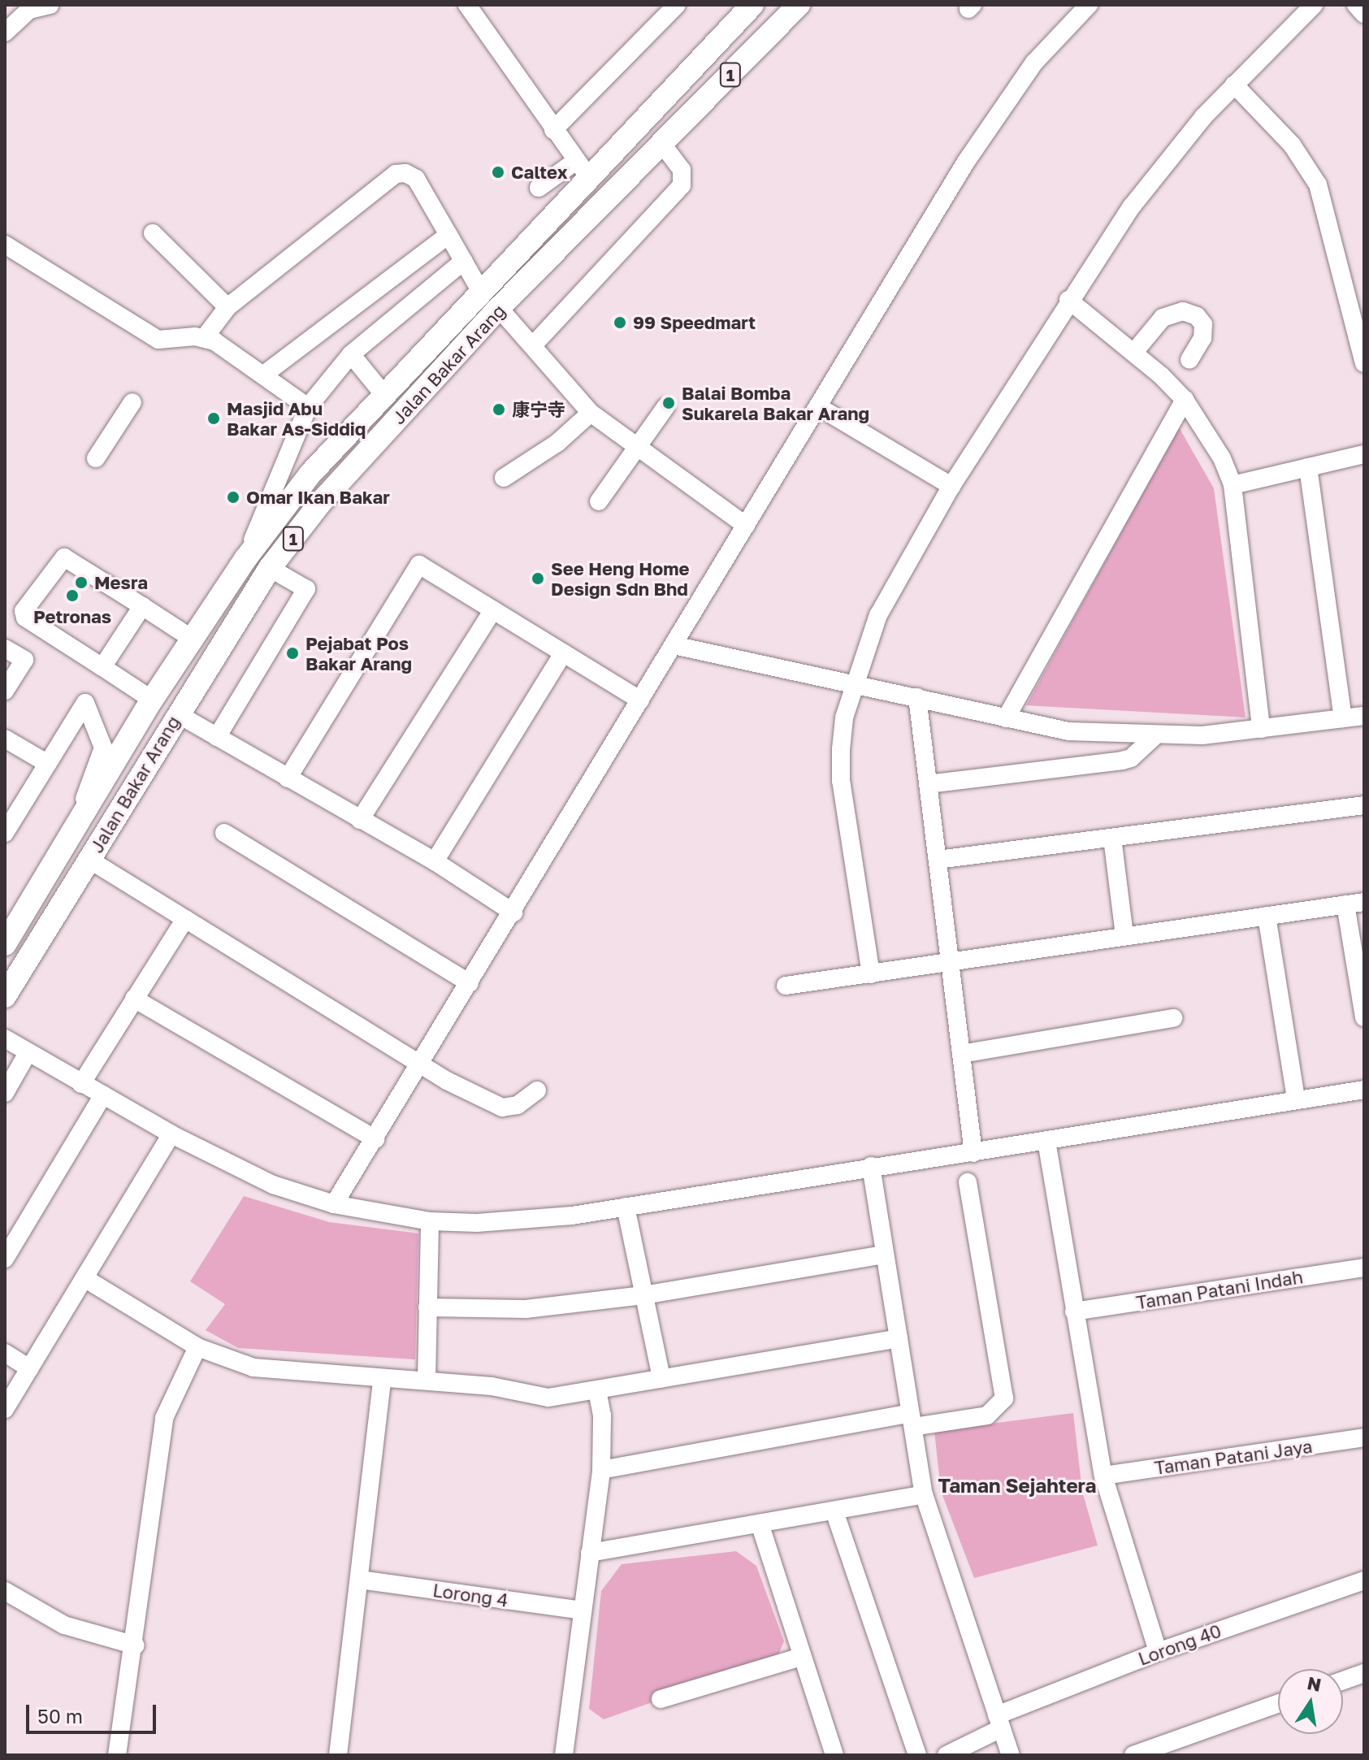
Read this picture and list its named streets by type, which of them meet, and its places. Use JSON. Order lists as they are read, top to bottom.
{
  "streets": {
    "main road": ["1", "Jalan Bakar Arang"],
    "street": [
      "Taman Patani Indah",
      "Taman Patani Jaya",
      "Lorong 4",
      "Lorong 40"
    ]
  },
  "districts": ["Taman Sejahtera"],
  "places": [
    "Caltex",
    "99 Speedmart",
    "Balai Bomba Sukarela Bakar Arang",
    "康宁寺",
    "Masjid Abu Bakar As-Siddiq",
    "Omar Ikan Bakar",
    "See Heng Home Design Sdn Bhd",
    "Mesra",
    "Petronas",
    "Pejabat Pos Bakar Arang"
  ],
  "scale_bar": "50 m",
  "north": "top"
}
